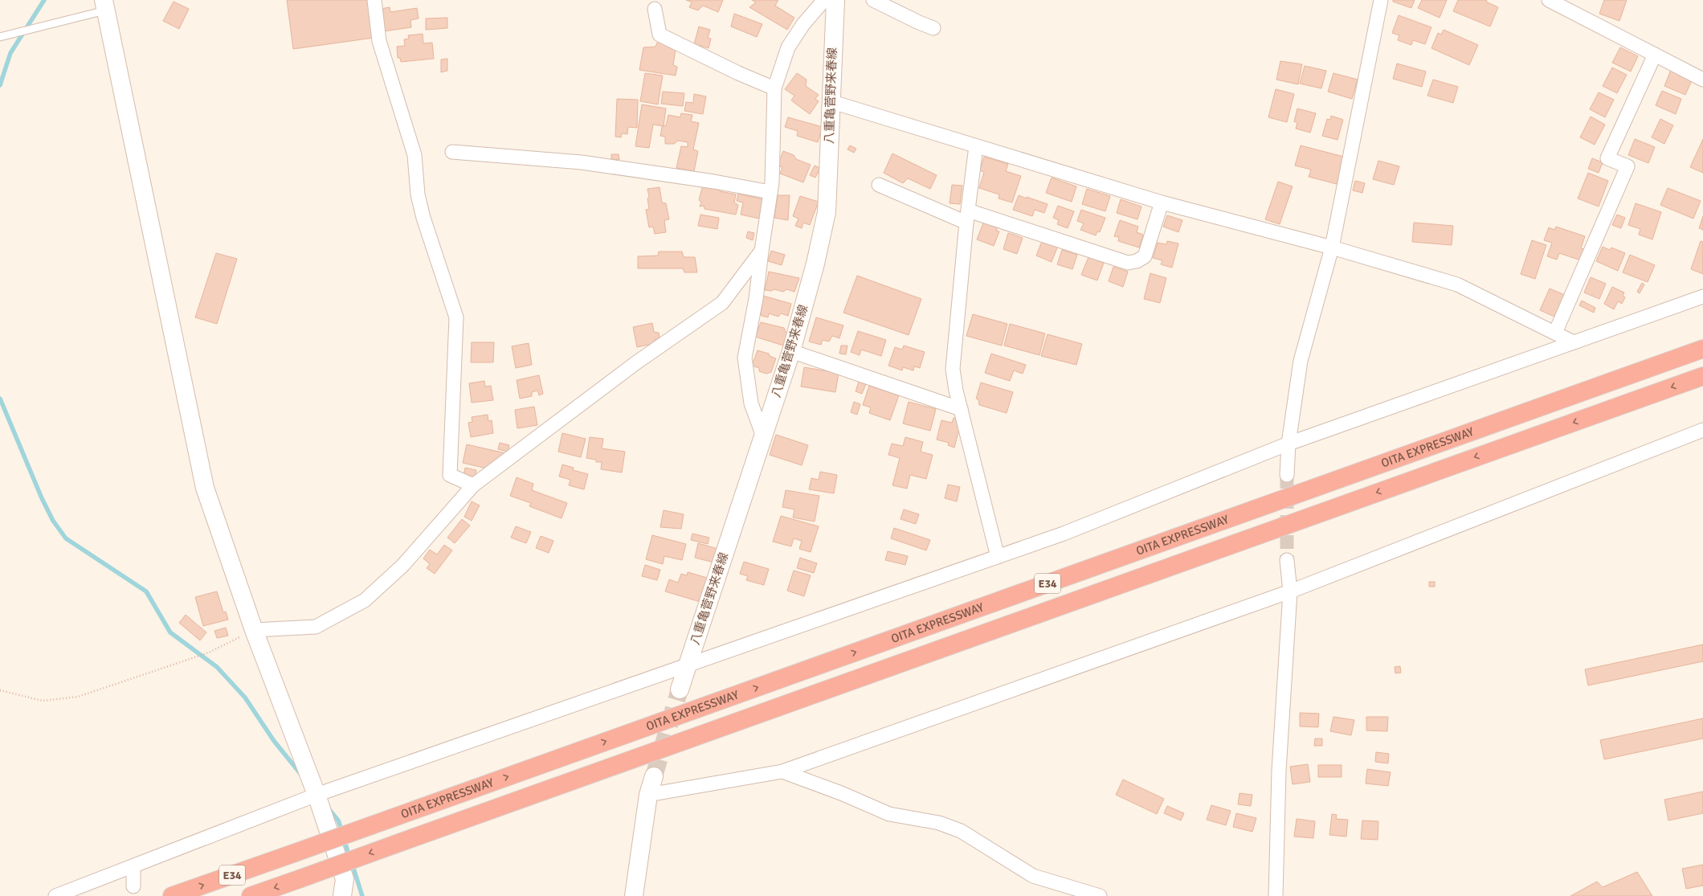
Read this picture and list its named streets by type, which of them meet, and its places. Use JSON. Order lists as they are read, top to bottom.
{
  "streets": {
    "highway": ["OITA EXPRESSWAY", "E34"],
    "street": ["八重亀菅野来春線"]
  }
}
